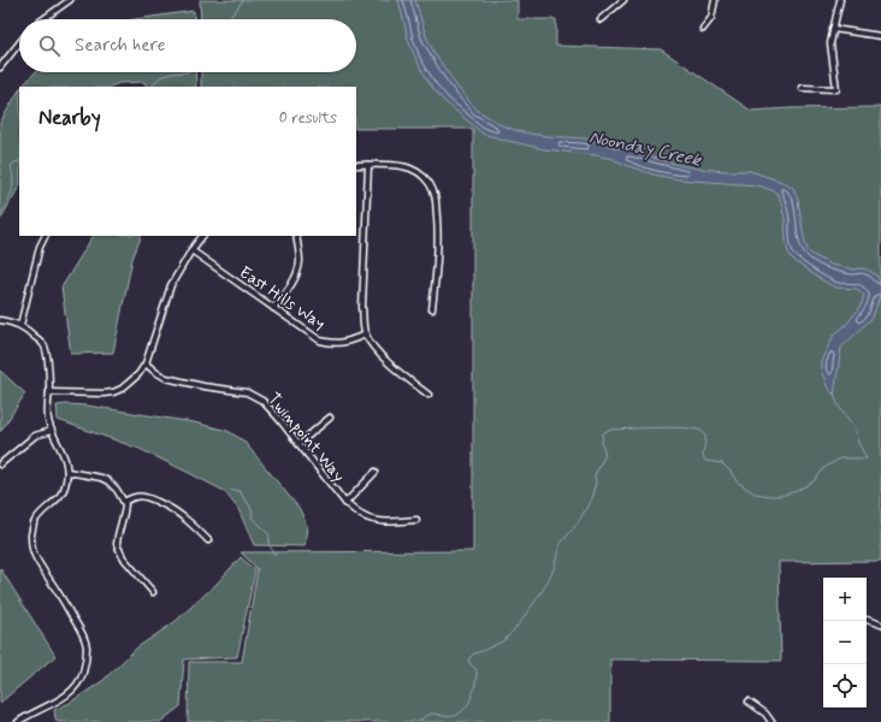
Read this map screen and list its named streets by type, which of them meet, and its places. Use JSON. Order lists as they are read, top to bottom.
{
  "streets": {
    "street": ["East Hills Way", "Twinpoint Way"]
  },
  "water": ["Noonday Creek"],
  "page": {
    "search": "Search here",
    "heading": ["Nearby", "0 results"],
    "map_buttons": ["+", "−"]
  }
}
